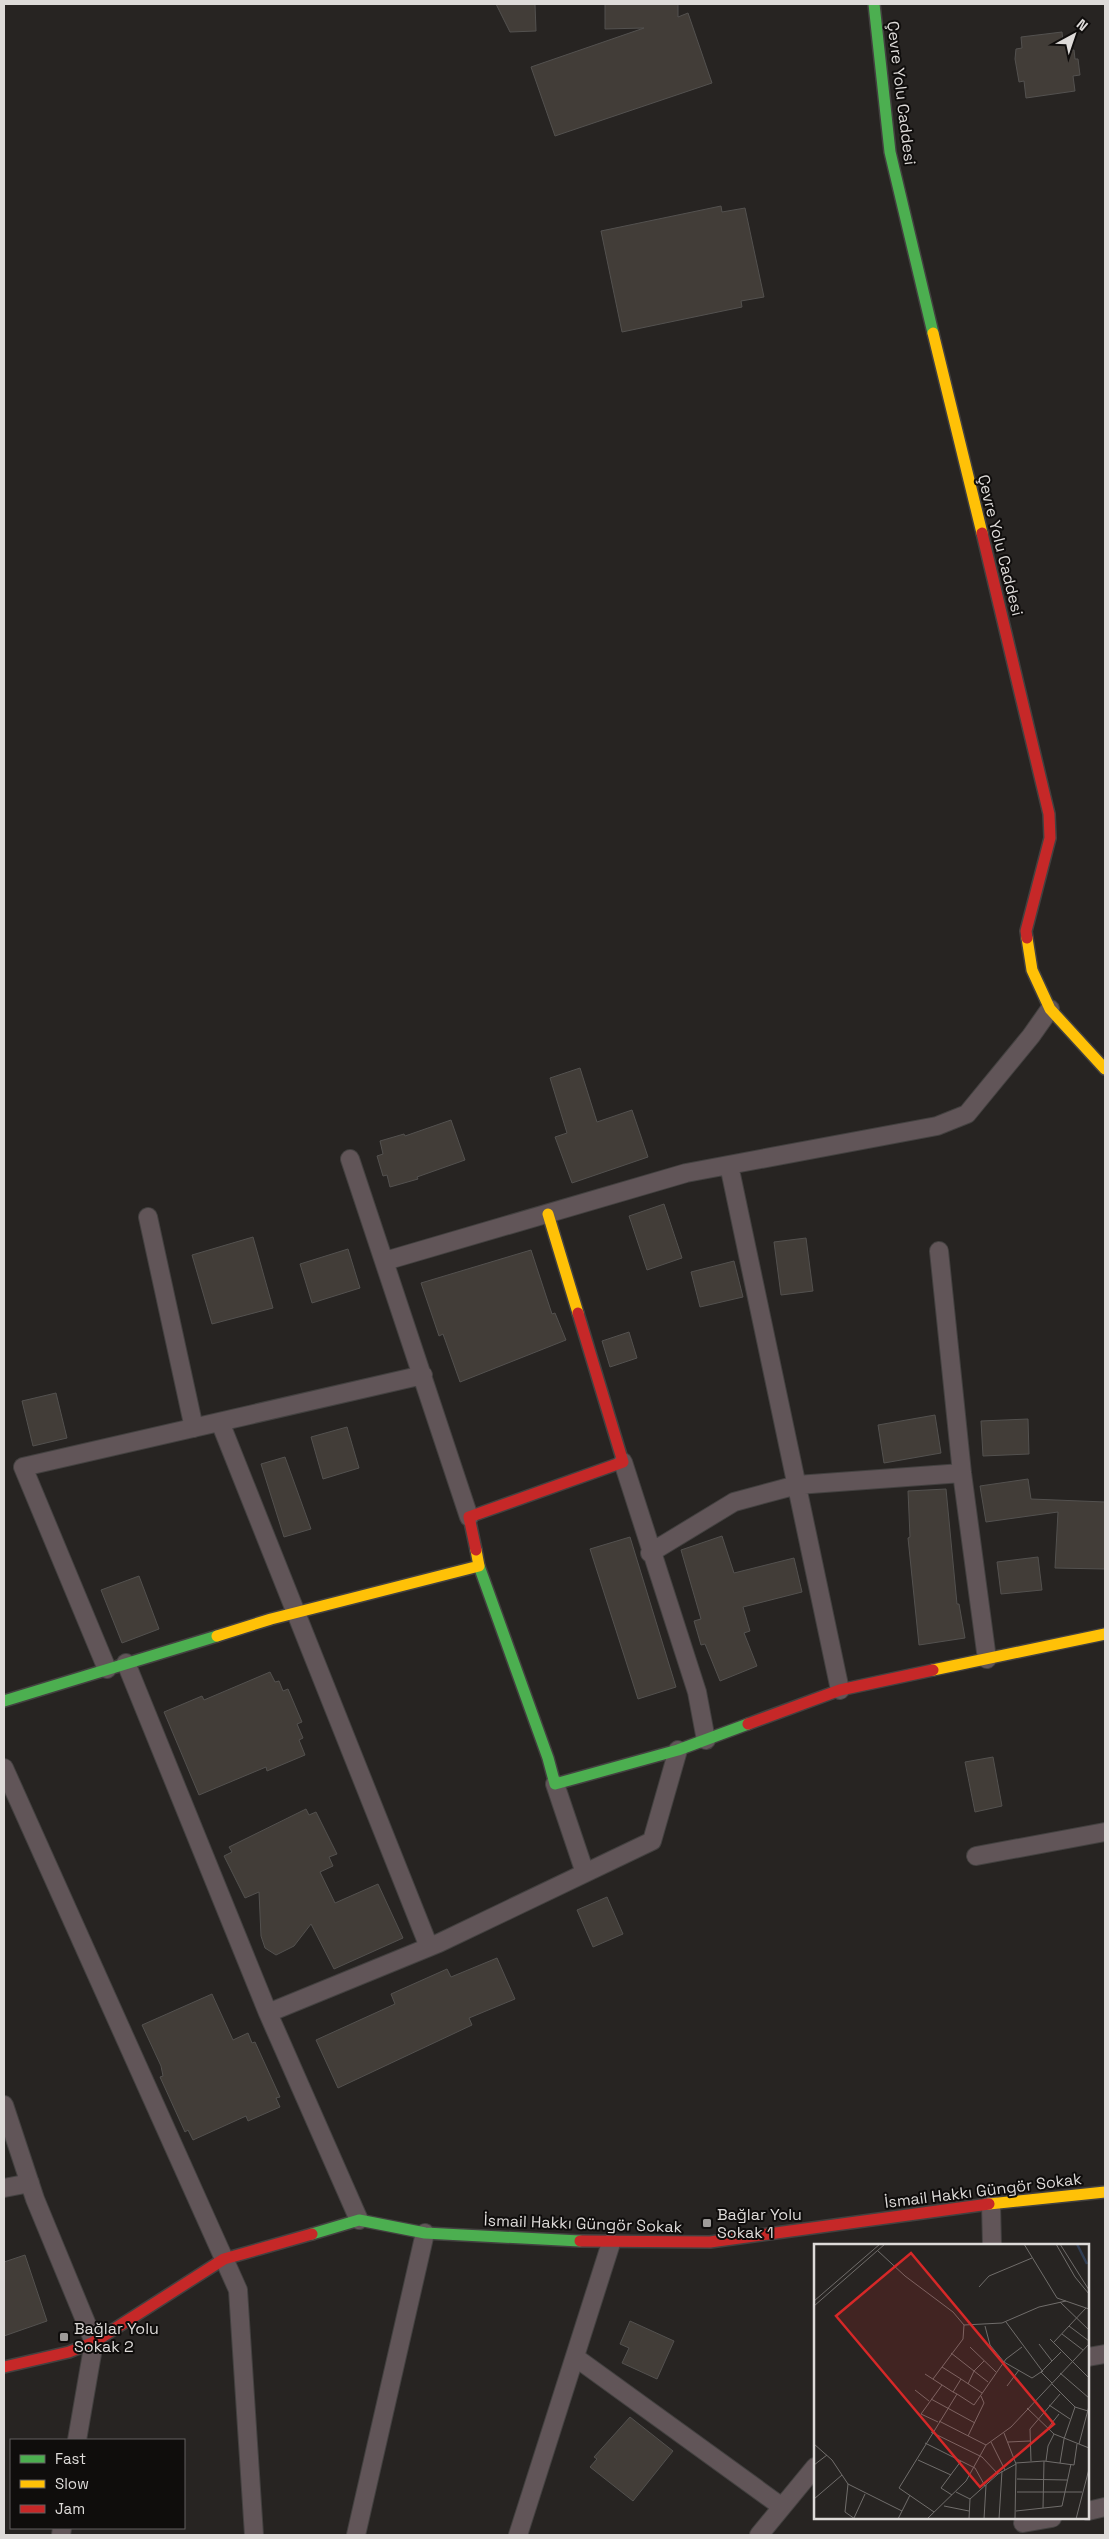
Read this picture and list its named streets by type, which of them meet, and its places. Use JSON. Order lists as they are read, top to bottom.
{
  "streets": {
    "street": ["Çevre Yolu Caddesi", "İsmail Hakkı Güngör Sokak"]
  },
  "places": {
    "transit": ["Bağlar Yolu Sokak 1", "Bağlar Yolu Sokak 2"]
  },
  "legend": ["Fast", "Slow", "Jam"],
  "north": "top right"
}
